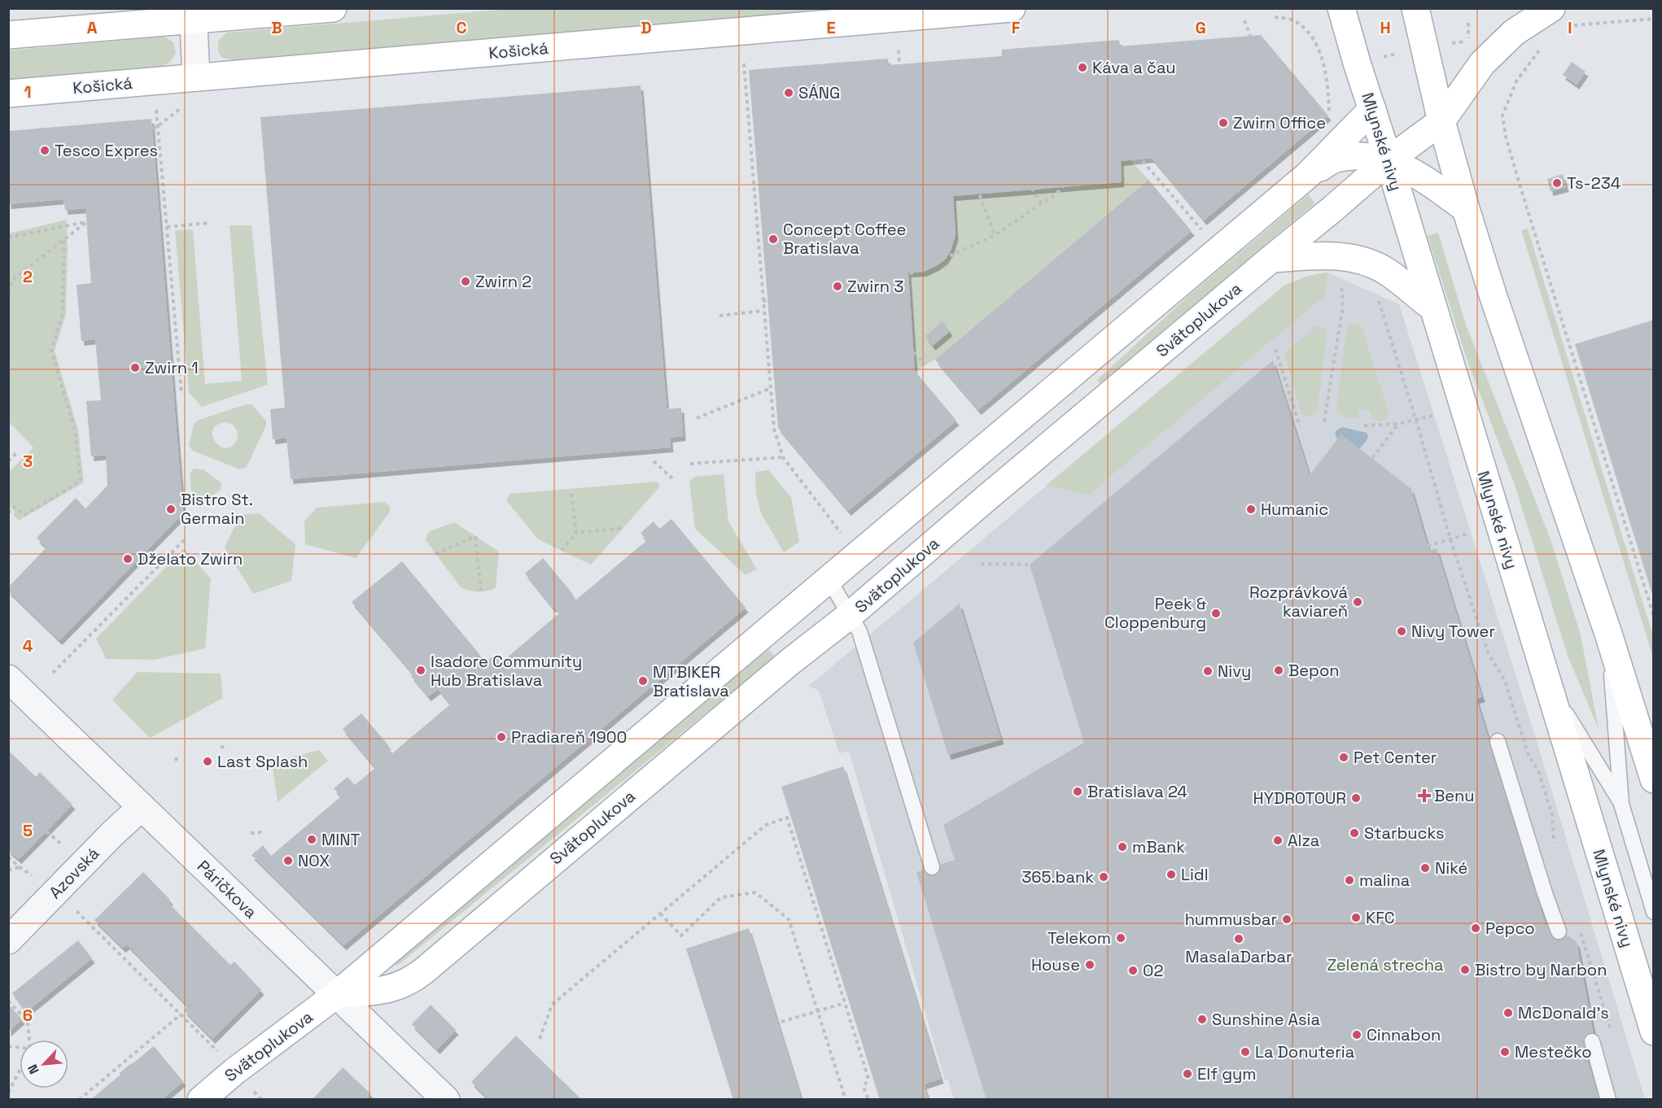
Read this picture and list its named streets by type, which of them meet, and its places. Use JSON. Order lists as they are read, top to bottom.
{
  "streets": {
    "street": [
      "Košická",
      "Mlynské nivy",
      "Svätoplukova",
      "Azovská",
      "Páričkova"
    ]
  },
  "crossings": [
    ["Mlynské nivy", "Svätoplukova"],
    ["Svätoplukova", "Páričkova"],
    ["Azovská", "Páričkova"]
  ],
  "parks": ["Zelená strecha"],
  "places": {
    "other": [
      "Káva a čau",
      "SÁNG",
      "Zwirn Office",
      "Tesco Expres",
      "Ts-234",
      "Concept Coffee Bratislava",
      "Zwirn 2",
      "Zwirn 3",
      "Zwirn 1",
      "Bistro St. Germain",
      "Humanic",
      "Dželato Zwirn",
      "Rozprávková kaviareň",
      "Peek & Cloppenburg",
      "Nivy Tower",
      "Isadore Community Hub Bratislava",
      "Bepon",
      "Nivy",
      "MTBIKER Bratislava",
      "Pradiareň 1900",
      "Pet Center",
      "Last Splash",
      "Bratislava 24",
      "HYDROTOUR",
      "Starbucks",
      "MINT",
      "Alza",
      "mBank",
      "NOX",
      "Niké",
      "Lidl",
      "365.bank",
      "malina",
      "KFC",
      "hummusbar",
      "Pepco",
      "Telekom",
      "MasalaDarbar",
      "House",
      "Bistro by Narbon",
      "O2",
      "McDonald's",
      "Sunshine Asia",
      "Cinnabon",
      "La Donuteria",
      "Mestečko",
      "Elf gym"
    ],
    "health": ["Benu"]
  },
  "north": "bottom left",
  "grid": {
    "columns": [
      "A",
      "B",
      "C",
      "D",
      "E",
      "F",
      "G",
      "H",
      "I"
    ],
    "rows": [
      "1",
      "2",
      "3",
      "4",
      "5",
      "6"
    ]
  }
}
